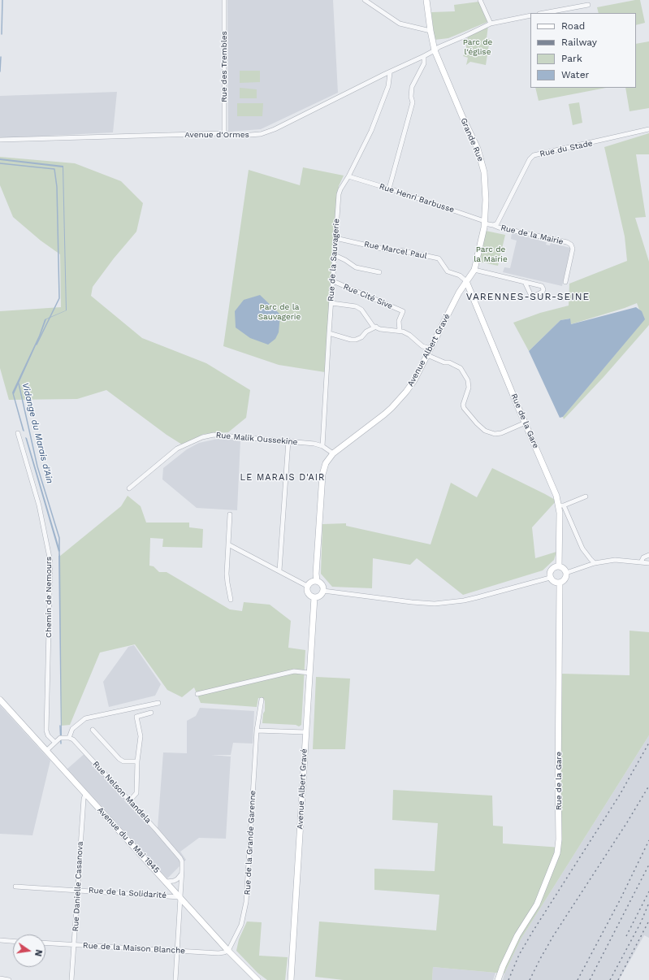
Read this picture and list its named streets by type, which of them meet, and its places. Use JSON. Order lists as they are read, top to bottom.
{
  "streets": {
    "main road": [
      "Grande Rue",
      "Avenue Albert Gravé",
      "Rue de la Gare",
      "Avenue du 8 Mai 1945"
    ],
    "street": [
      "Rue des Trembles",
      "Avenue d'Ormes",
      "Rue du Stade",
      "Rue Henri Barbusse",
      "Rue de la Mairie",
      "Rue Marcel Paul",
      "Rue de la Sauvagerie",
      "Rue Cité Sive",
      "Rue Malik Oussekine",
      "Chemin de Nemours",
      "Rue Nelson Mandela",
      "Rue de la Grande Garenne",
      "Rue Danielle Casanova",
      "Rue de la Solidarité",
      "Rue de la Maison Blanche"
    ]
  },
  "crossings": [
    ["Rue des Trembles", "Avenue d'Ormes"],
    ["Avenue d'Ormes", "Grande Rue"],
    ["Avenue d'Ormes", "Rue de la Sauvagerie"],
    ["Grande Rue", "Rue Henri Barbusse"],
    ["Grande Rue", "Rue Marcel Paul"],
    ["Grande Rue", "Avenue Albert Gravé"],
    ["Grande Rue", "Rue de la Gare"],
    ["Rue du Stade", "Rue de la Mairie"],
    ["Rue Henri Barbusse", "Rue de la Sauvagerie"],
    ["Rue Marcel Paul", "Rue de la Sauvagerie"],
    ["Rue Marcel Paul", "Avenue Albert Gravé"],
    ["Rue Marcel Paul", "Rue de la Gare"],
    ["Rue de la Sauvagerie", "Rue Cité Sive"],
    ["Rue de la Sauvagerie", "Rue Malik Oussekine"],
    ["Avenue Albert Gravé", "Rue de la Gare"],
    ["Rue Nelson Mandela", "Avenue du 8 Mai 1945"],
    ["Rue Nelson Mandela", "Rue de la Solidarité"],
    ["Rue Nelson Mandela", "Rue de la Maison Blanche"],
    ["Avenue du 8 Mai 1945", "Rue de la Grande Garenne"],
    ["Avenue du 8 Mai 1945", "Rue Danielle Casanova"],
    ["Avenue du 8 Mai 1945", "Rue de la Solidarité"],
    ["Avenue du 8 Mai 1945", "Rue de la Maison Blanche"],
    ["Rue de la Grande Garenne", "Rue de la Maison Blanche"],
    ["Rue Danielle Casanova", "Rue de la Solidarité"],
    ["Rue Danielle Casanova", "Rue de la Maison Blanche"]
  ],
  "districts": ["VARENNES-SUR-SEINE", "LE MARAIS D'AIR"],
  "water": ["Vidange du Marais d'Ain"],
  "parks": ["Parc de l'église", "Parc de la Mairie", "Parc de la Sauvagerie"],
  "legend": [
    "Road",
    "Railway",
    "Park",
    "Water"
  ],
  "north": "right"
}
